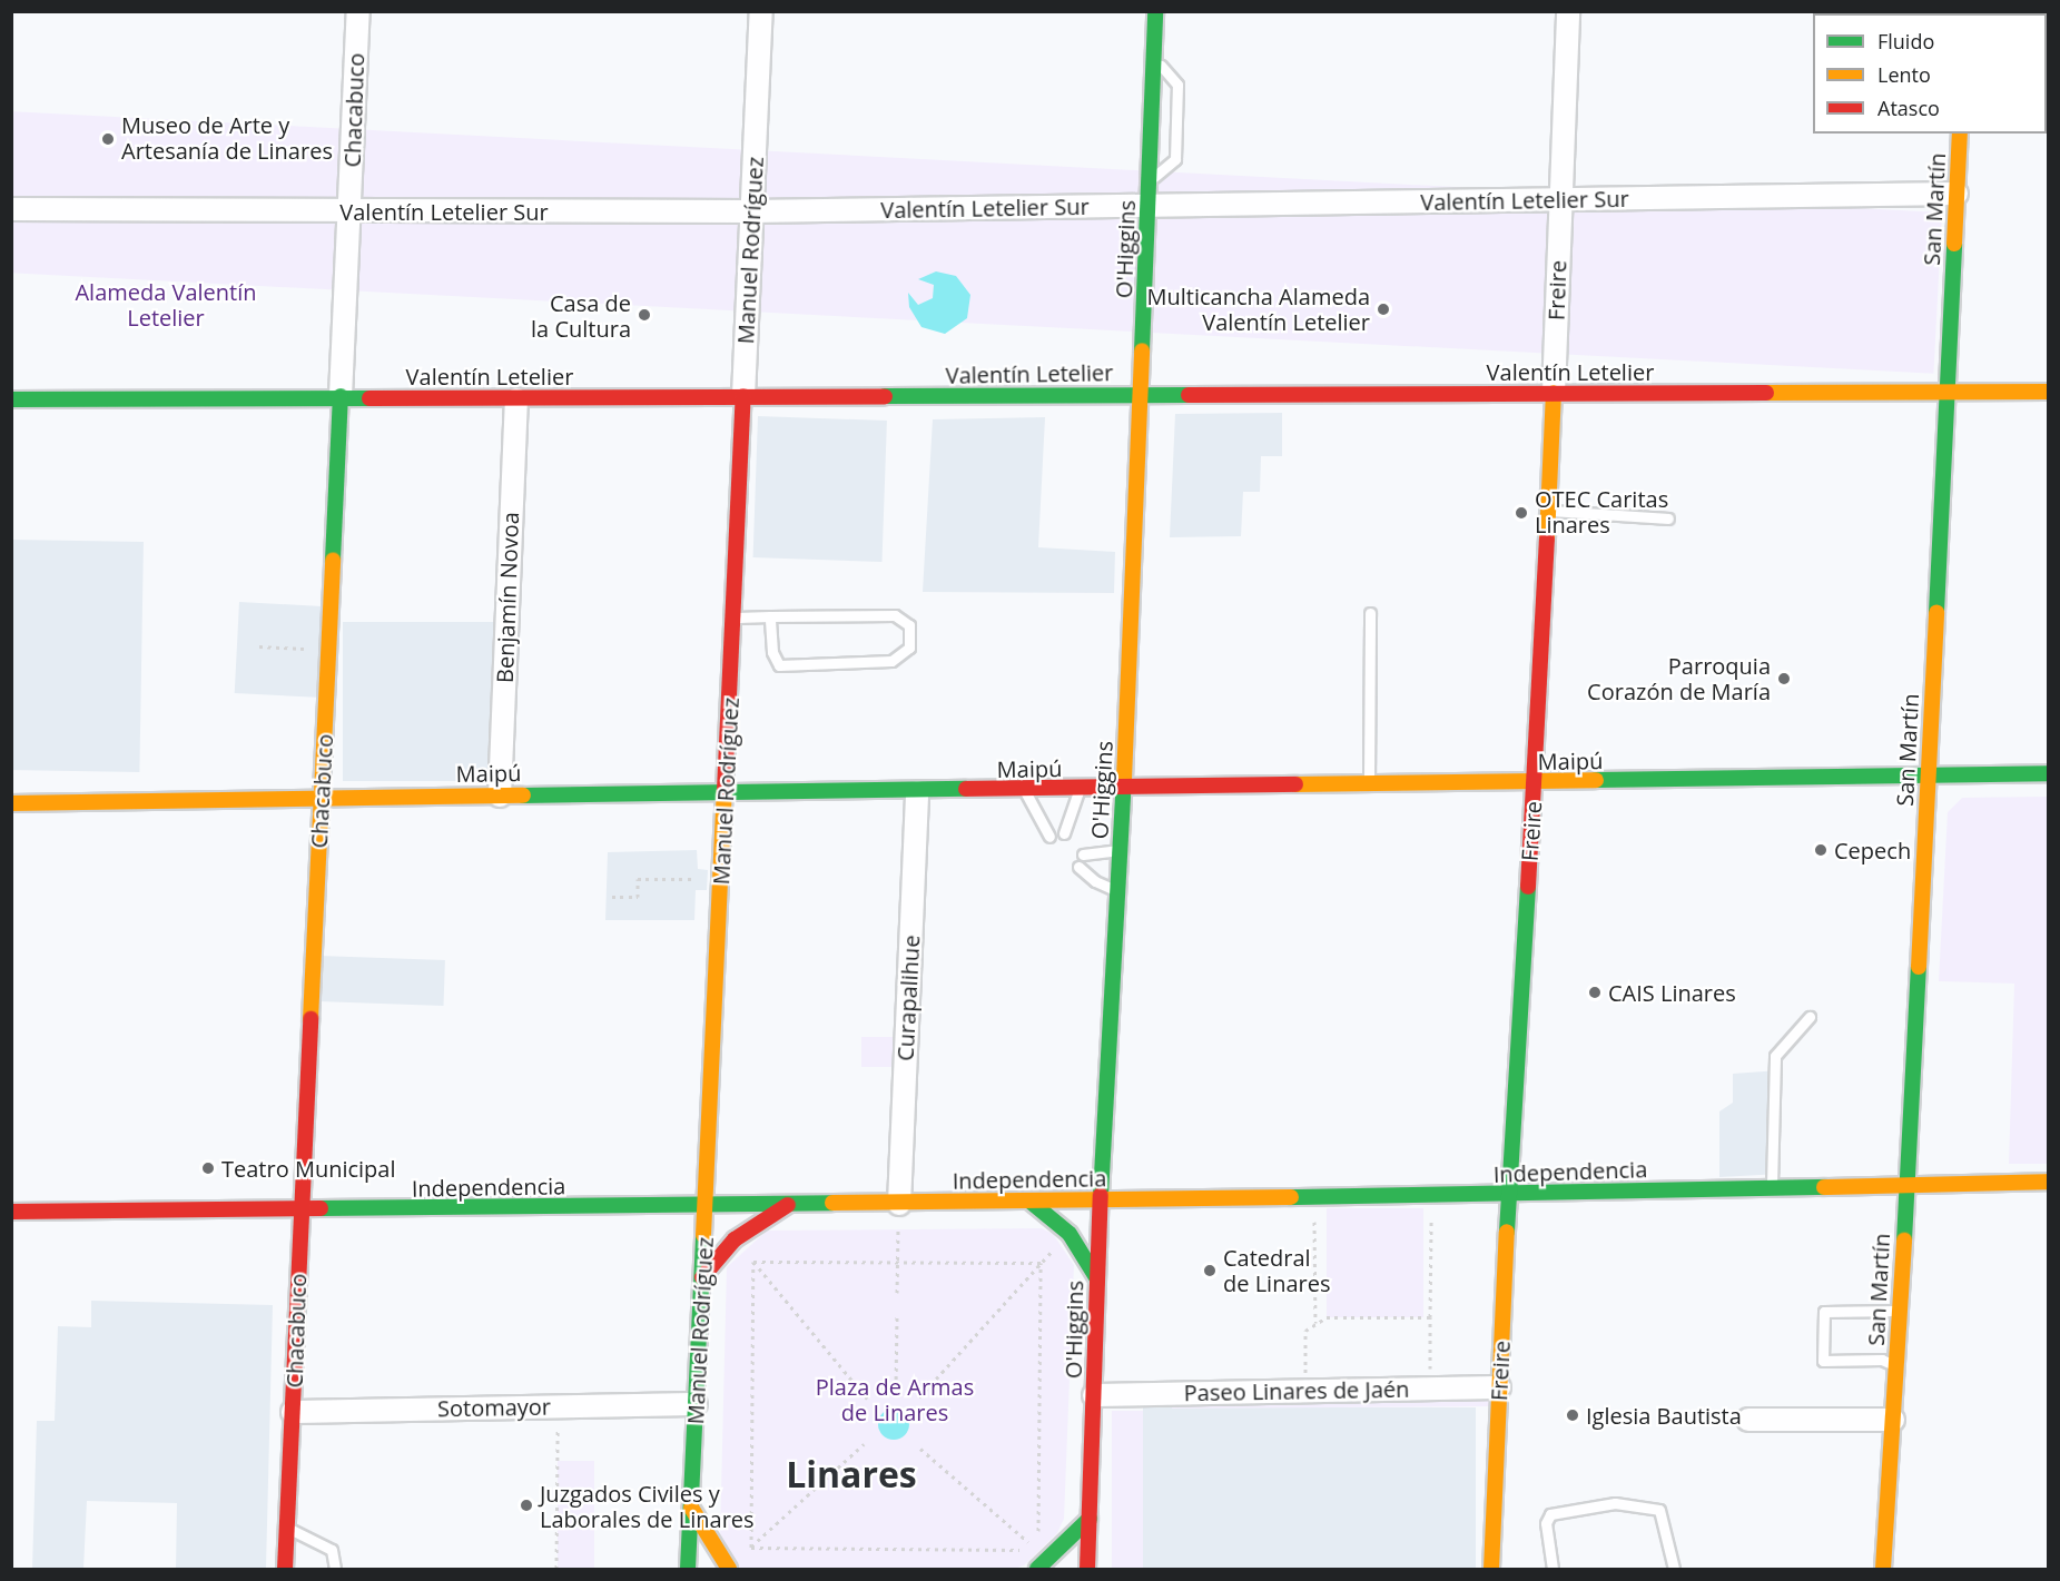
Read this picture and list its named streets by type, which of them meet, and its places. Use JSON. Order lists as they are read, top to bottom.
{
  "streets": {
    "main road": [
      "Chacabuco",
      "San Martín",
      "O'Higgins",
      "Manuel Rodríguez",
      "Freire",
      "Valentín Letelier",
      "Maipú",
      "Independencia"
    ],
    "street": [
      "Valentín Letelier Sur",
      "Benjamín Novoa",
      "Curapalihue",
      "Paseo Linares de Jaén",
      "Sotomayor"
    ]
  },
  "crossings": [
    ["Chacabuco", "Valentín Letelier Sur"],
    ["Chacabuco", "Valentín Letelier"],
    ["Chacabuco", "Maipú"],
    ["Chacabuco", "Independencia"],
    ["Chacabuco", "Sotomayor"],
    ["Valentín Letelier Sur", "San Martín"],
    ["Valentín Letelier Sur", "O'Higgins"],
    ["Valentín Letelier Sur", "Manuel Rodríguez"],
    ["Valentín Letelier Sur", "Freire"],
    ["San Martín", "Valentín Letelier"],
    ["San Martín", "Maipú"],
    ["San Martín", "Independencia"],
    ["O'Higgins", "Valentín Letelier"],
    ["O'Higgins", "Maipú"],
    ["O'Higgins", "Independencia"],
    ["O'Higgins", "Paseo Linares de Jaén"],
    ["Manuel Rodríguez", "Valentín Letelier"],
    ["Manuel Rodríguez", "Maipú"],
    ["Manuel Rodríguez", "Independencia"],
    ["Manuel Rodríguez", "Sotomayor"],
    ["Freire", "Valentín Letelier"],
    ["Freire", "Maipú"],
    ["Freire", "Independencia"],
    ["Freire", "Paseo Linares de Jaén"],
    ["Valentín Letelier", "Benjamín Novoa"],
    ["Benjamín Novoa", "Maipú"],
    ["Maipú", "Curapalihue"],
    ["Curapalihue", "Independencia"]
  ],
  "districts": ["Linares"],
  "parks": ["Alameda Valentín Letelier", "Plaza de Armas de Linares"],
  "places": [
    "Museo de Arte y Artesanía de Linares",
    "Multicancha Alameda Valentín Letelier",
    "Casa de la Cultura",
    "OTEC Caritas Linares",
    "Parroquia Corazón de María",
    "Cepech",
    "CAIS Linares",
    "Teatro Municipal",
    "Catedral de Linares",
    "Iglesia Bautista",
    "Juzgados Civiles y Laborales de Linares"
  ],
  "legend": ["Fluido", "Lento", "Atasco"]
}
